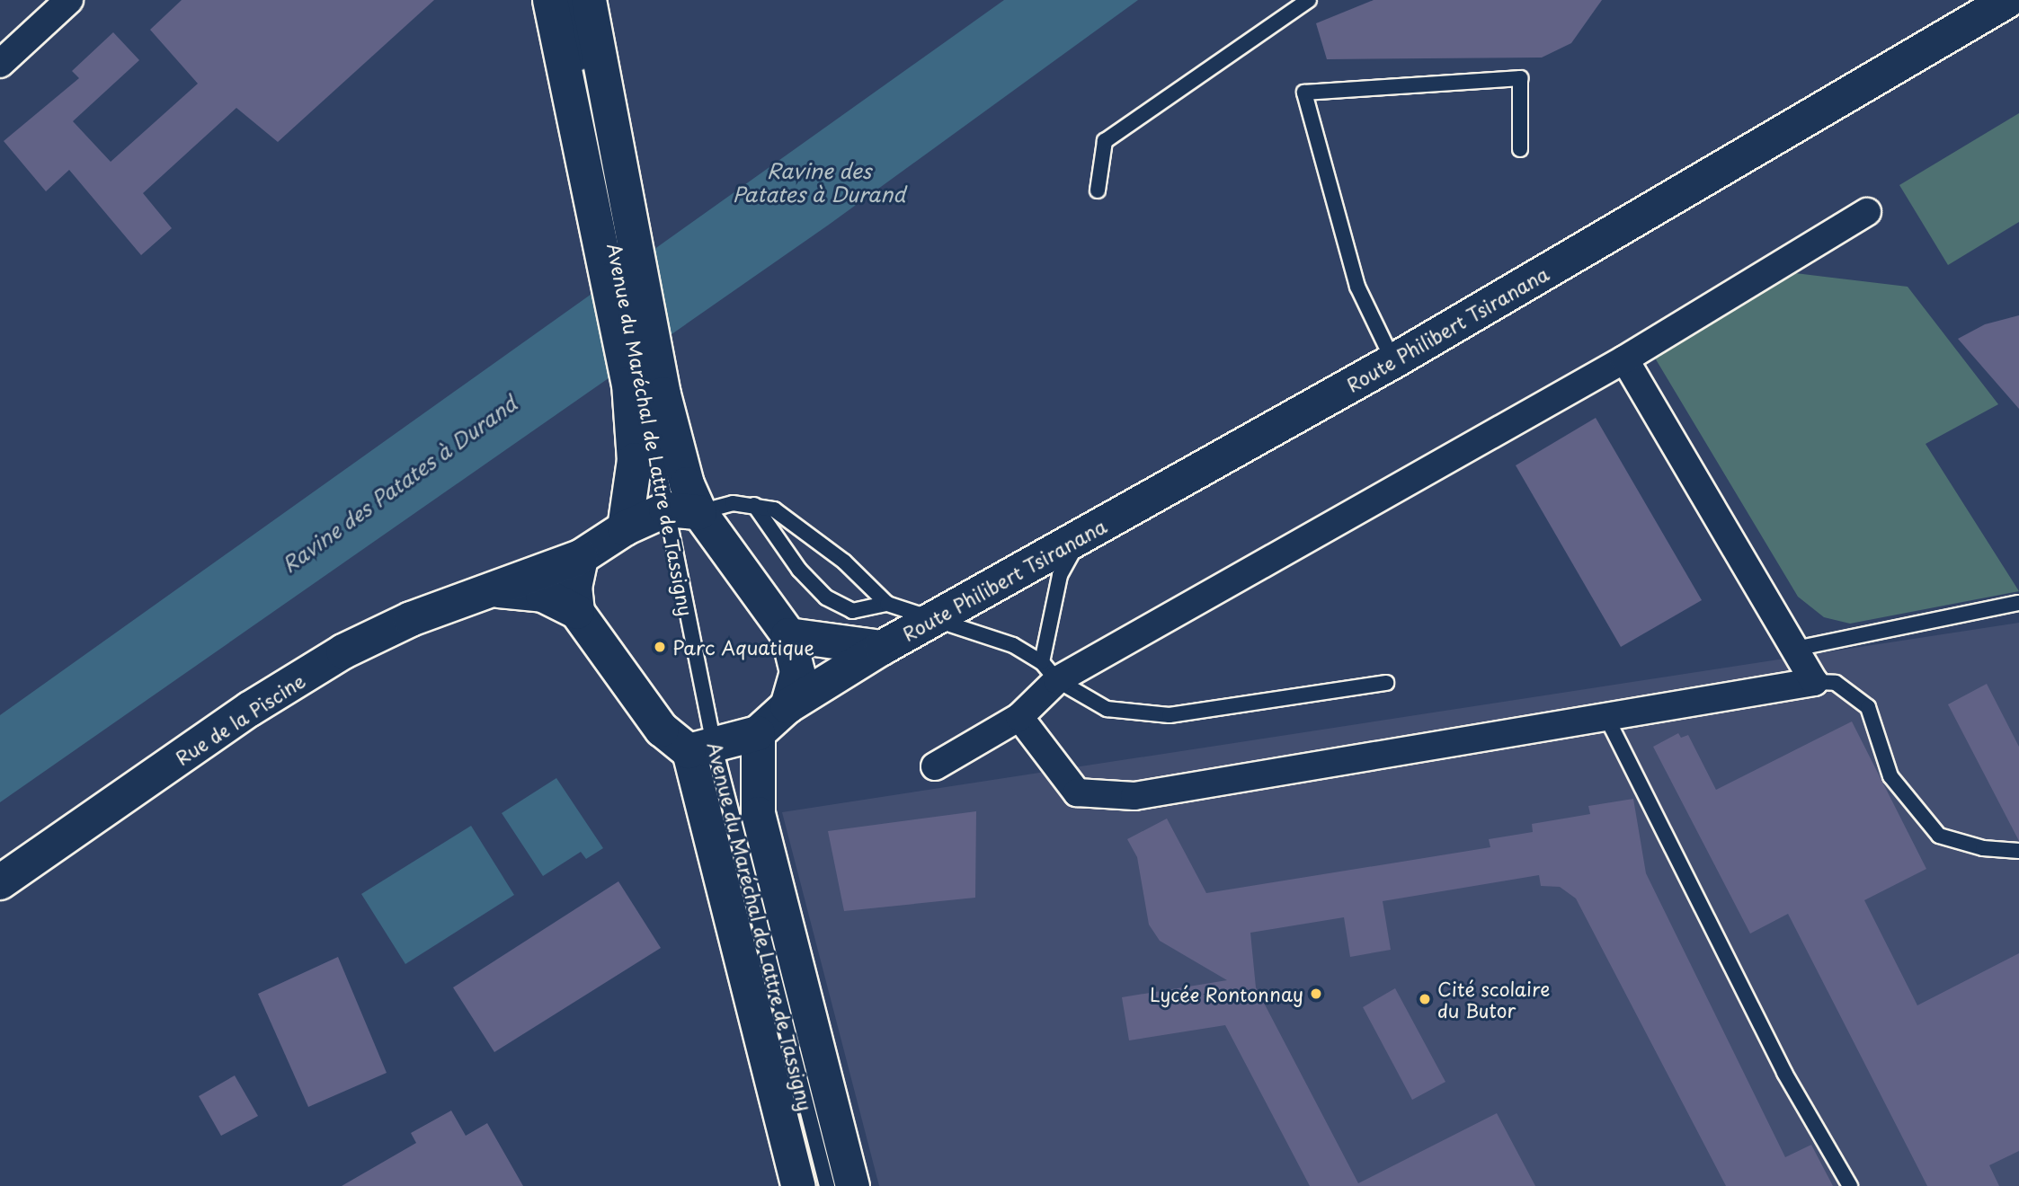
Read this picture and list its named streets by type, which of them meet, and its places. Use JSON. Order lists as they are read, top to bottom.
{
  "streets": {
    "main road": ["Route Philibert Tsiranana", "Avenue du Maréchal de Lattre de Tassigny", "Rue de la Piscine"]
  },
  "crossings": [
    ["Route Philibert Tsiranana", "Avenue du Maréchal de Lattre de Tassigny"],
    ["Avenue du Maréchal de Lattre de Tassigny", "Rue de la Piscine"]
  ],
  "water": ["Ravine des Patates à Durand"],
  "places": ["Parc Aquatique", "Lycée Rontonnay", "Cité scolaire du Butor"]
}
